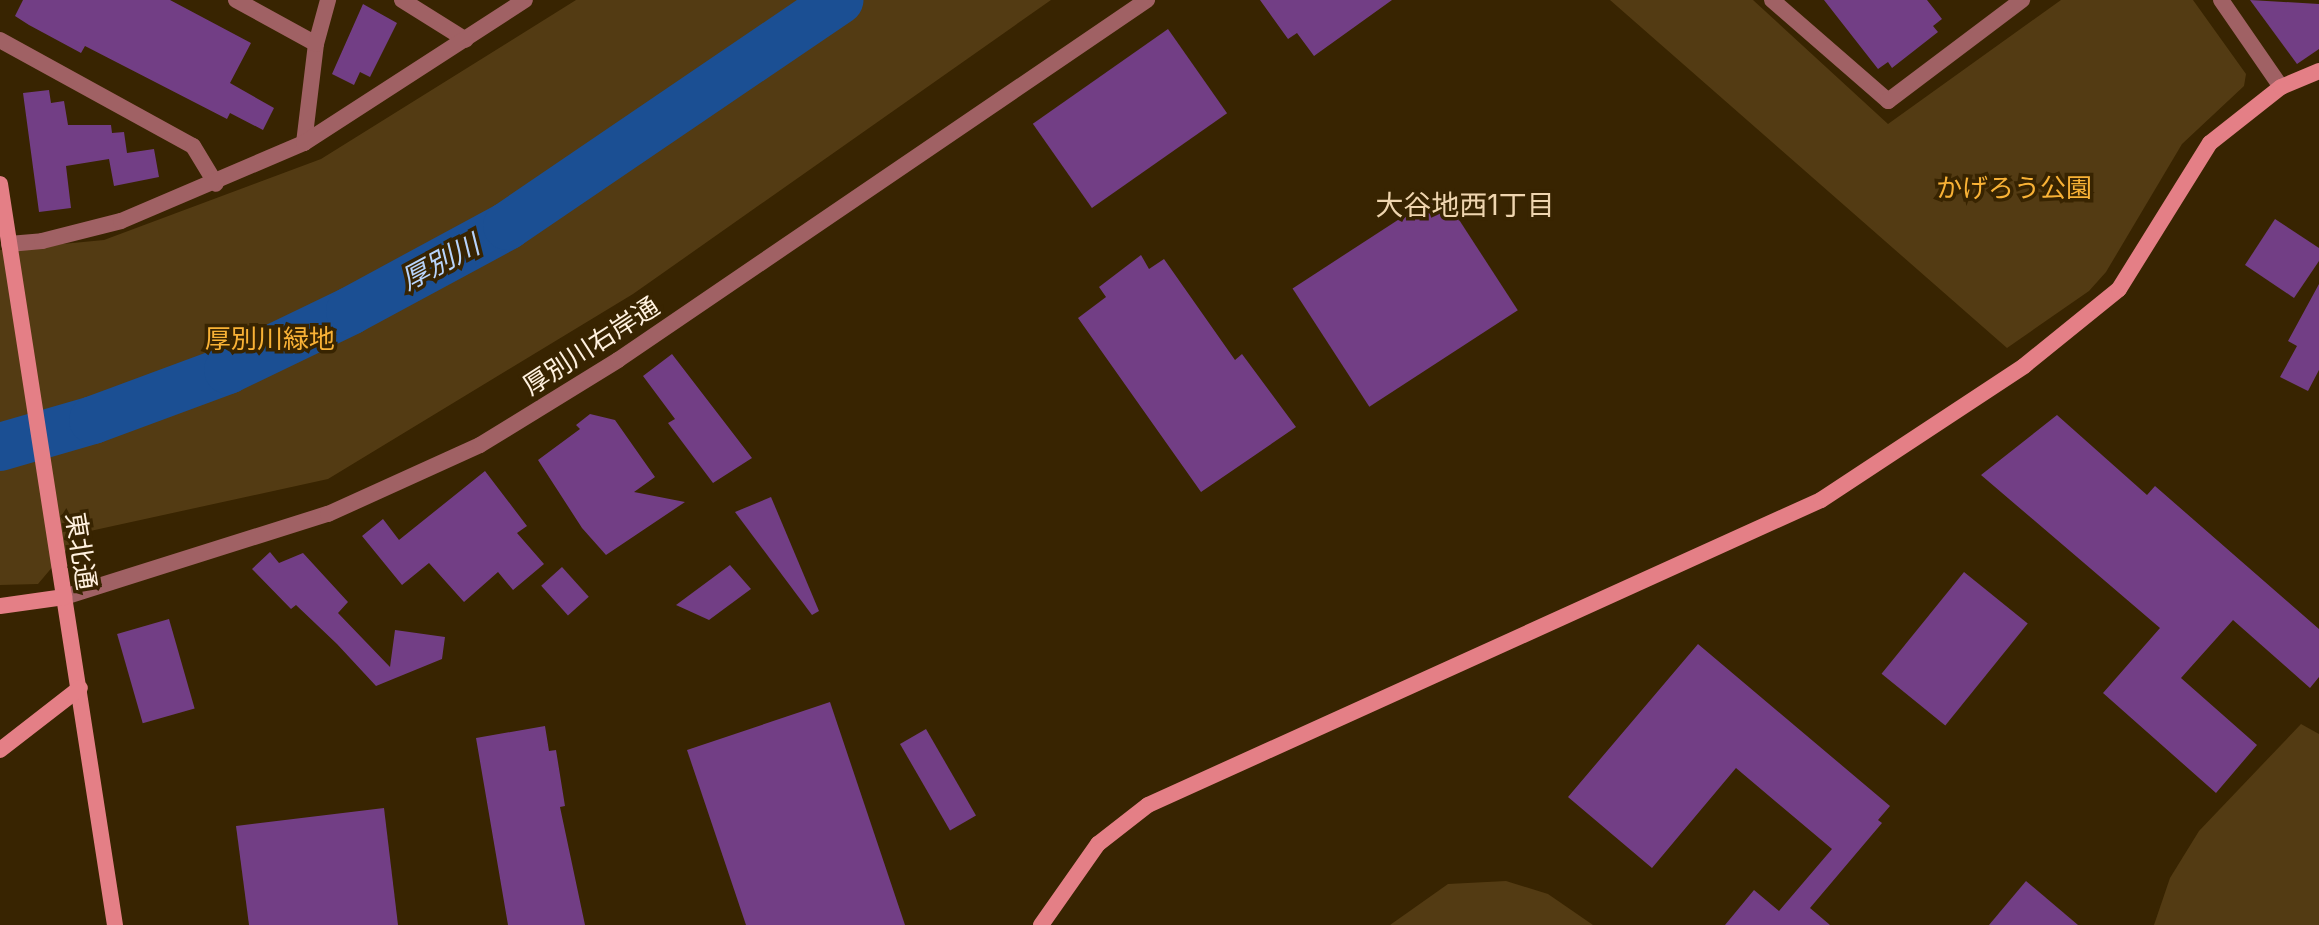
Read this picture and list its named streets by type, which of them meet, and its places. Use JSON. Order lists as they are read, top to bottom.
{
  "streets": {
    "street": ["厚別川右岸通", "東北通"]
  },
  "crossings": [
    ["厚別川右岸通", "東北通"]
  ],
  "districts": ["大谷地西1丁目"],
  "water": ["厚別川"],
  "parks": ["かげろう公園", "厚別川緑地"]
}
